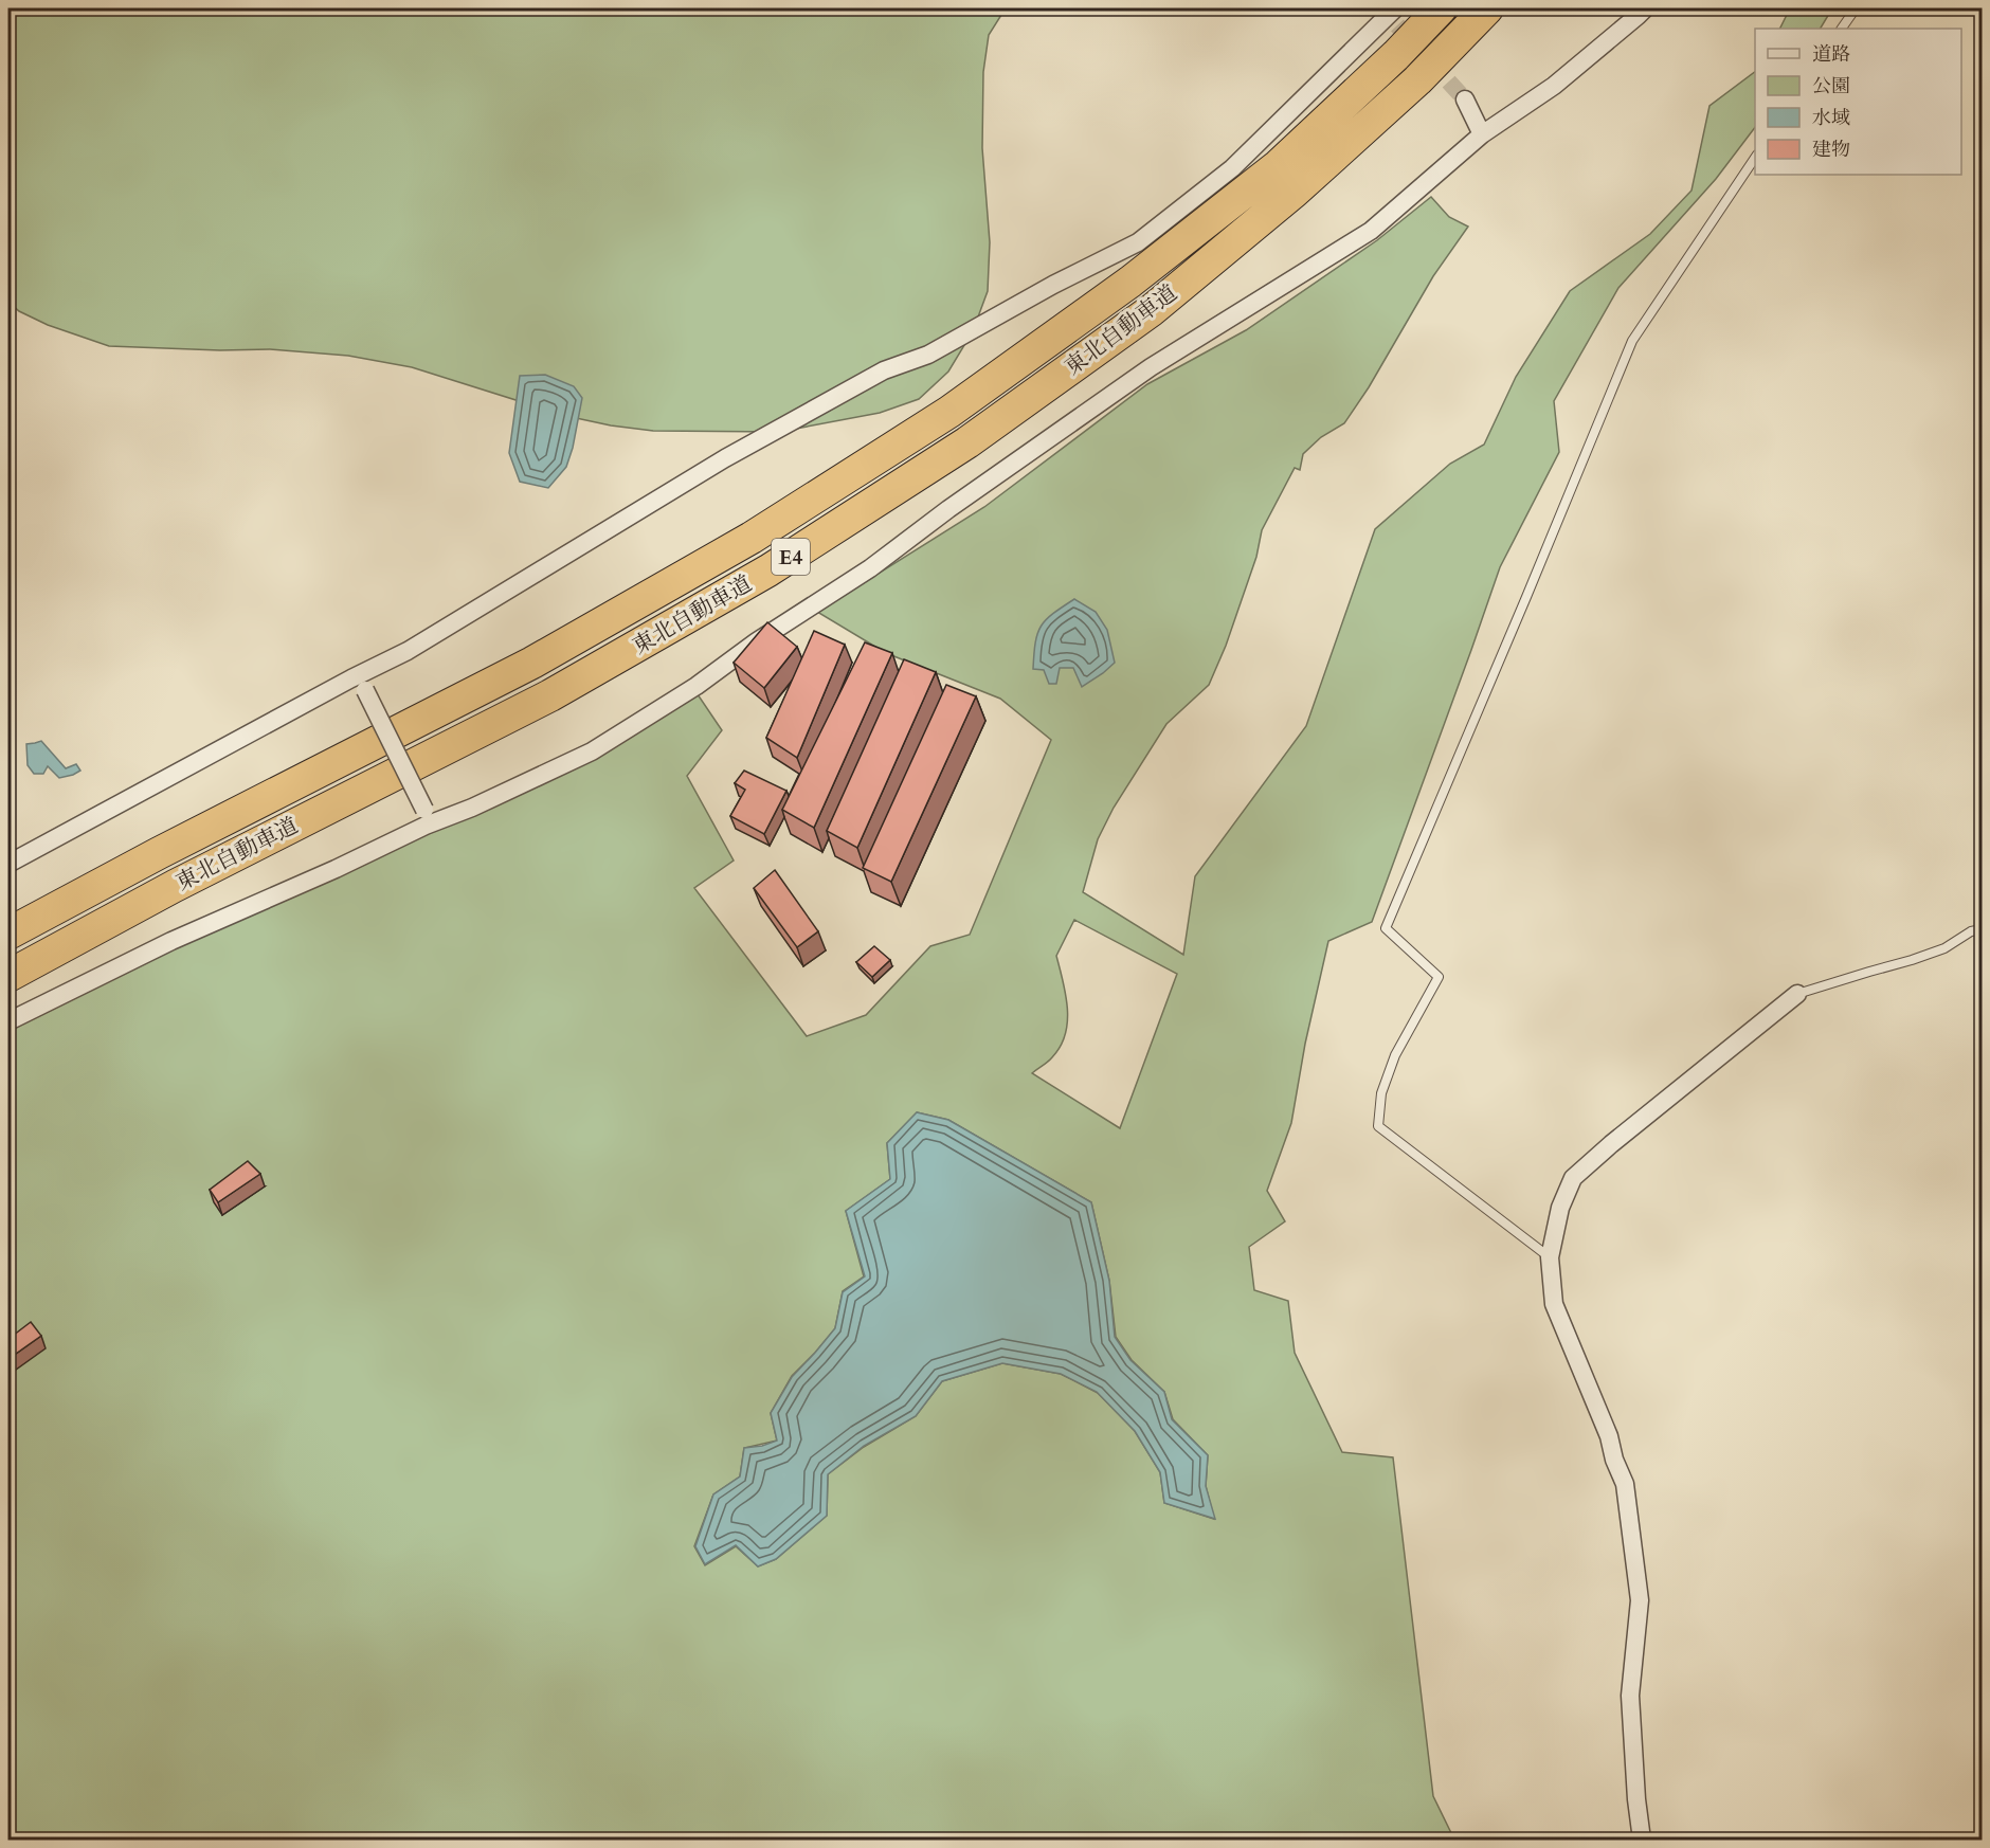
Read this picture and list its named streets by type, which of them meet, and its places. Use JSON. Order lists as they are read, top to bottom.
{
  "streets": {
    "highway": ["東北自動車道", "E4"]
  },
  "legend": [
    "道路",
    "公園",
    "水域",
    "建物"
  ]
}
